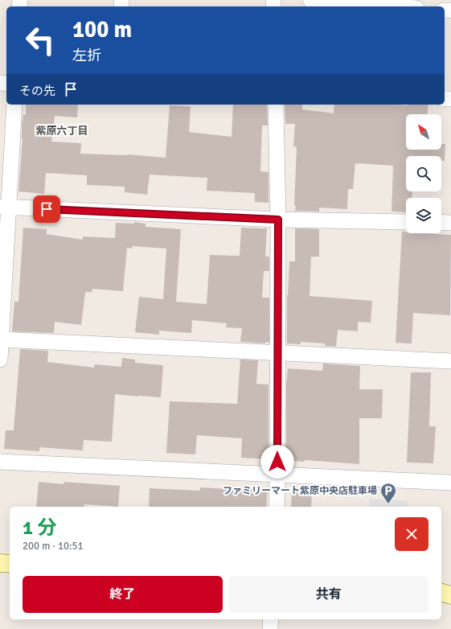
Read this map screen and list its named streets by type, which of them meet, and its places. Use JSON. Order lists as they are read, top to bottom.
{
  "districts": ["紫原六丁目"],
  "places": {
    "parking": ["ファミリーマート紫原中央店駐車場"]
  },
  "north": "top left",
  "page": {
    "turn": ["100 m", "左折"],
    "then": "その先",
    "heading": ["1 分", "200 m · 10:51"],
    "buttons": ["終了", "共有"]
  }
}
